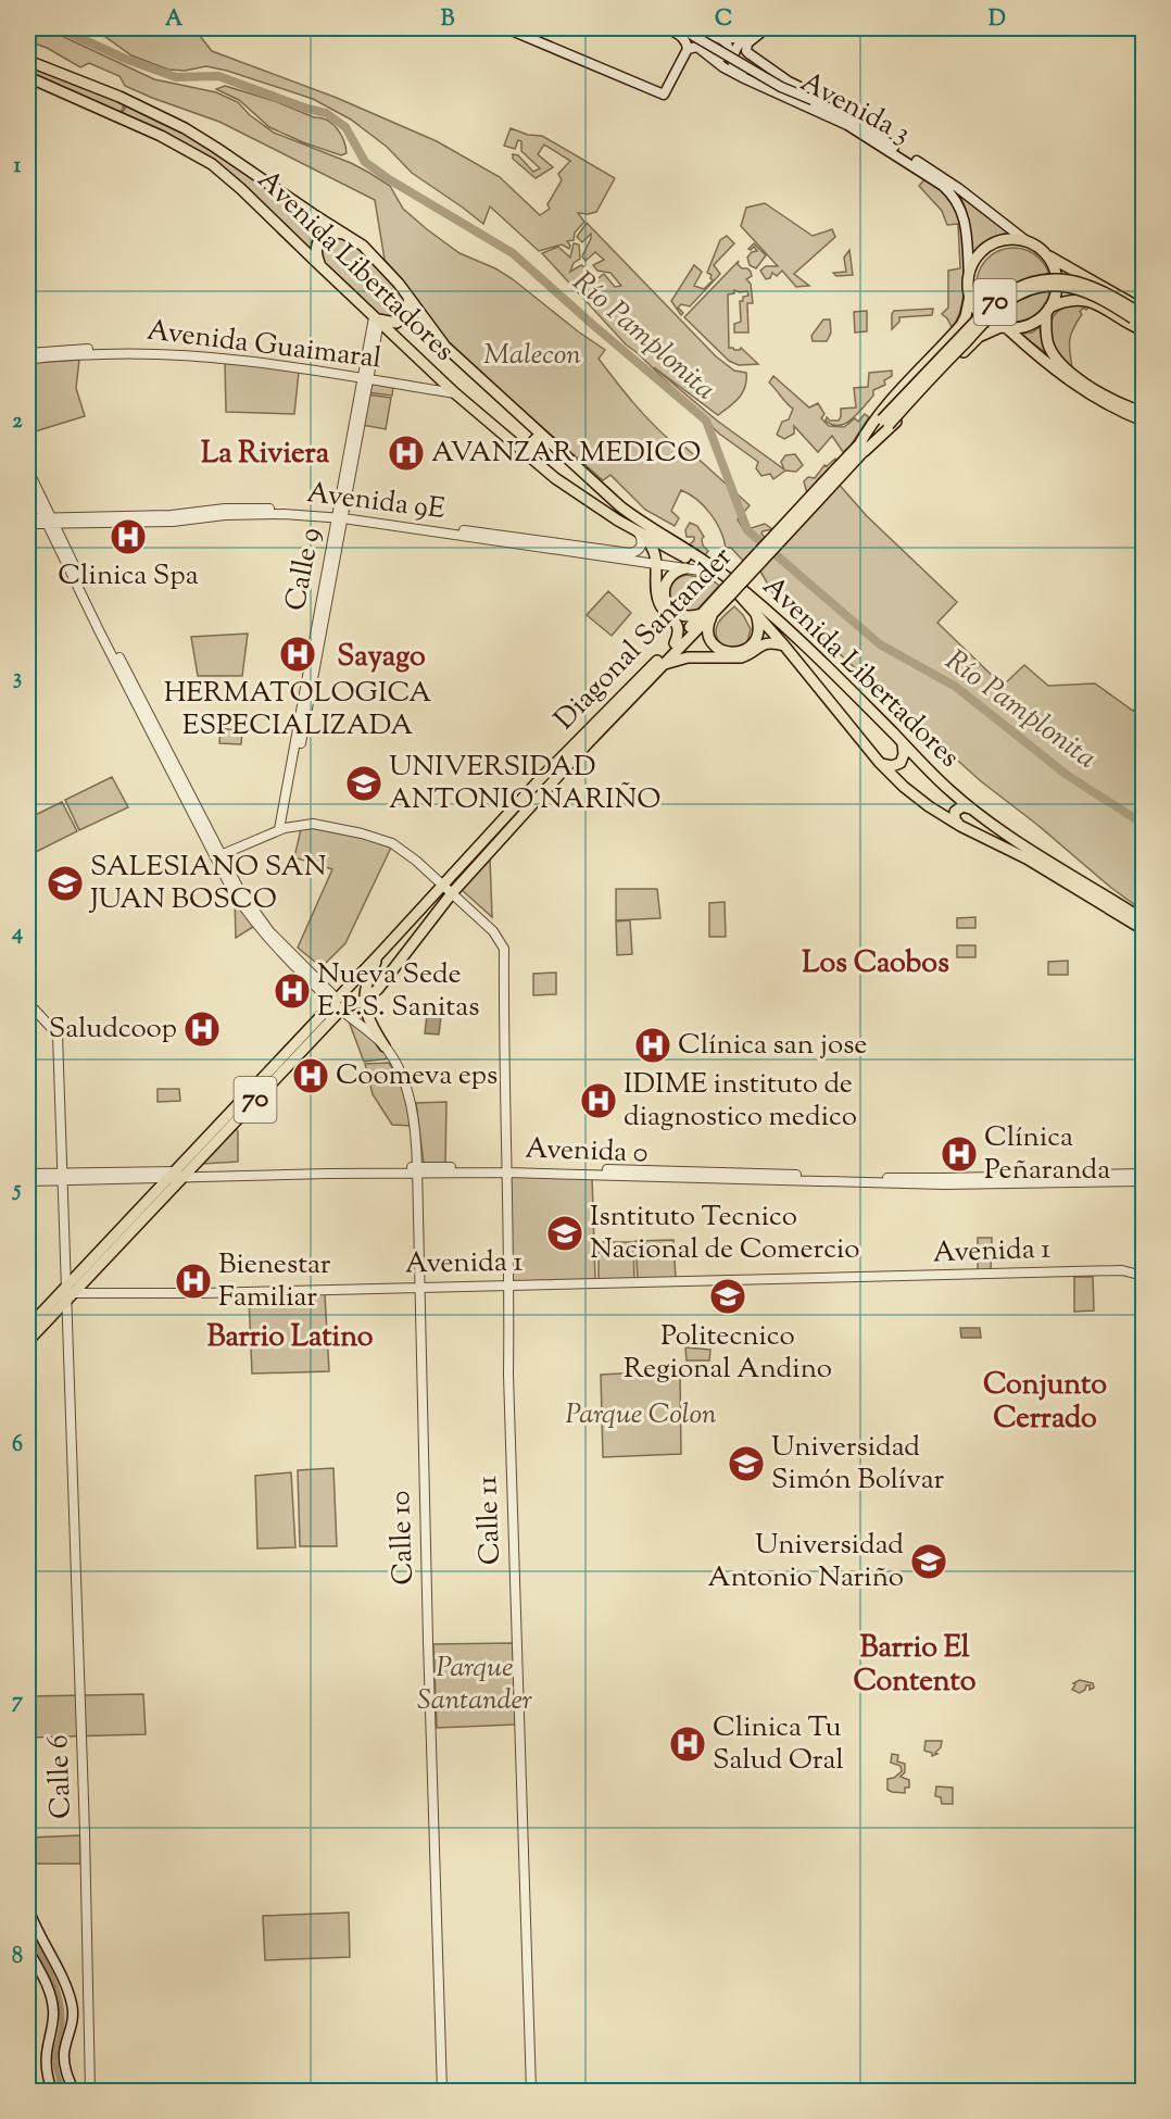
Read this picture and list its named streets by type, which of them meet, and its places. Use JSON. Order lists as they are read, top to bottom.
{
  "streets": {
    "main road": [
      "Avenida 3",
      "Avenida Libertadores",
      "70",
      "Diagonal Santander"
    ],
    "street": [
      "Avenida Guaimaral",
      "Avenida 9E",
      "Calle 9",
      "Avenida 0",
      "Avenida 1",
      "Calle 11",
      "Calle 10",
      "Calle 6"
    ]
  },
  "crossings": [
    ["Avenida Libertadores", "Avenida Guaimaral"],
    ["Avenida Libertadores", "Avenida 9E"],
    ["Avenida Libertadores", "Calle 9"],
    ["70", "Diagonal Santander"],
    ["Avenida Guaimaral", "Calle 9"],
    ["Avenida 9E", "Calle 9"],
    ["Avenida 9E", "Calle 10"],
    ["Diagonal Santander", "Avenida 0"],
    ["Diagonal Santander", "Avenida 1"],
    ["Diagonal Santander", "Calle 11"],
    ["Diagonal Santander", "Calle 10"],
    ["Diagonal Santander", "Calle 6"],
    ["Avenida 0", "Calle 11"],
    ["Avenida 0", "Calle 10"],
    ["Avenida 0", "Calle 6"],
    ["Avenida 1", "Calle 11"],
    ["Avenida 1", "Calle 10"],
    ["Avenida 1", "Calle 6"]
  ],
  "districts": [
    "La Riviera",
    "Sayago",
    "Los Caobos",
    "Barrio Latino",
    "Conjunto Cerrado",
    "Barrio El Contento"
  ],
  "water": ["Río Pamplonita"],
  "parks": ["Malecon", "Parque Colon", "Parque Santander"],
  "places": {
    "hospital": [
      "AVANZAR MEDICO",
      "Clinica Spa",
      "HERMATOLOGICA ESPECIALIZADA",
      "Nueva Sede E.P.S. Sanitas",
      "Saludcoop",
      "Clínica san jose",
      "Coomeva eps",
      "IDIME instituto de diagnostico medico",
      "Clínica Peñaranda",
      "Bienestar Familiar",
      "Clinica Tu Salud Oral"
    ],
    "school or university": [
      "UNIVERSIDAD ANTONIO NARIÑO",
      "SALESIANO SAN JUAN BOSCO",
      "Isntituto Tecnico Nacional de Comercio",
      "Politecnico Regional Andino",
      "Universidad Simón Bolívar",
      "Universidad Antonio Nariño"
    ]
  },
  "grid": {
    "columns": [
      "A",
      "B",
      "C",
      "D"
    ],
    "rows": [
      "1",
      "2",
      "3",
      "4",
      "5",
      "6",
      "7",
      "8"
    ]
  }
}
